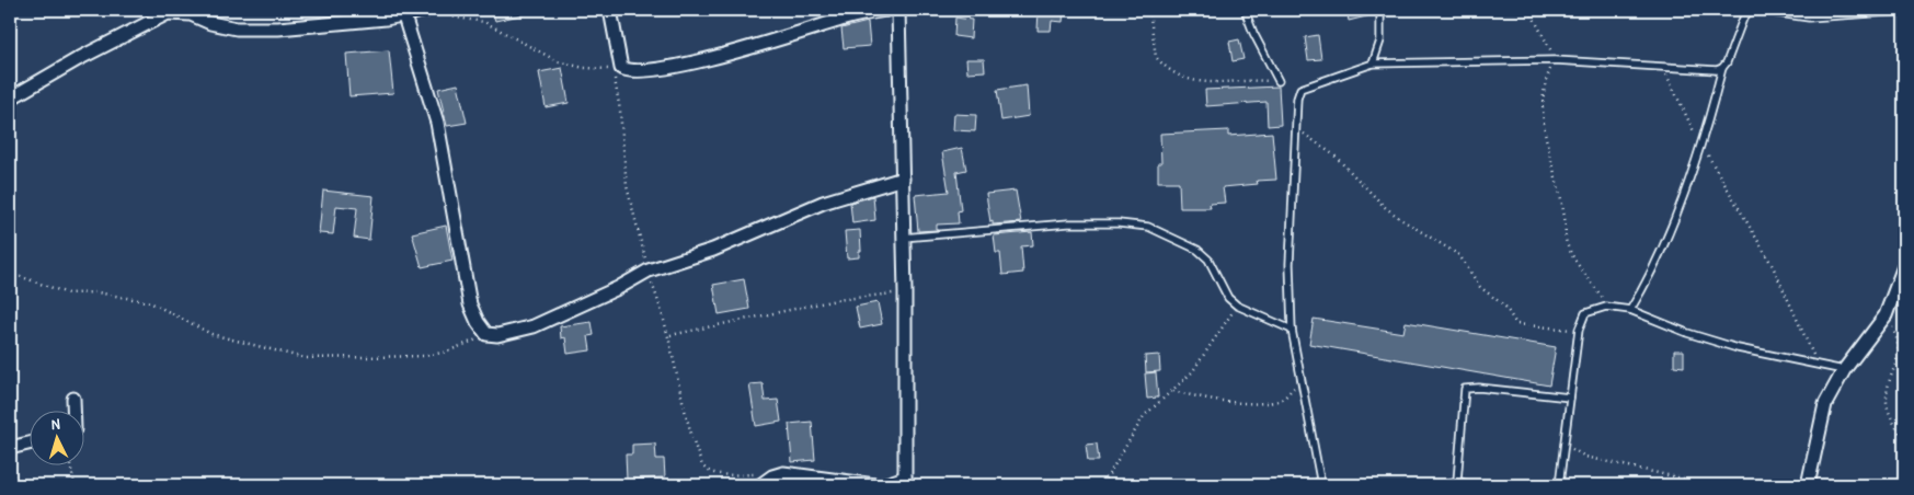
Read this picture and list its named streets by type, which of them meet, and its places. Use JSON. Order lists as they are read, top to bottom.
{
  "north": "top"
}
